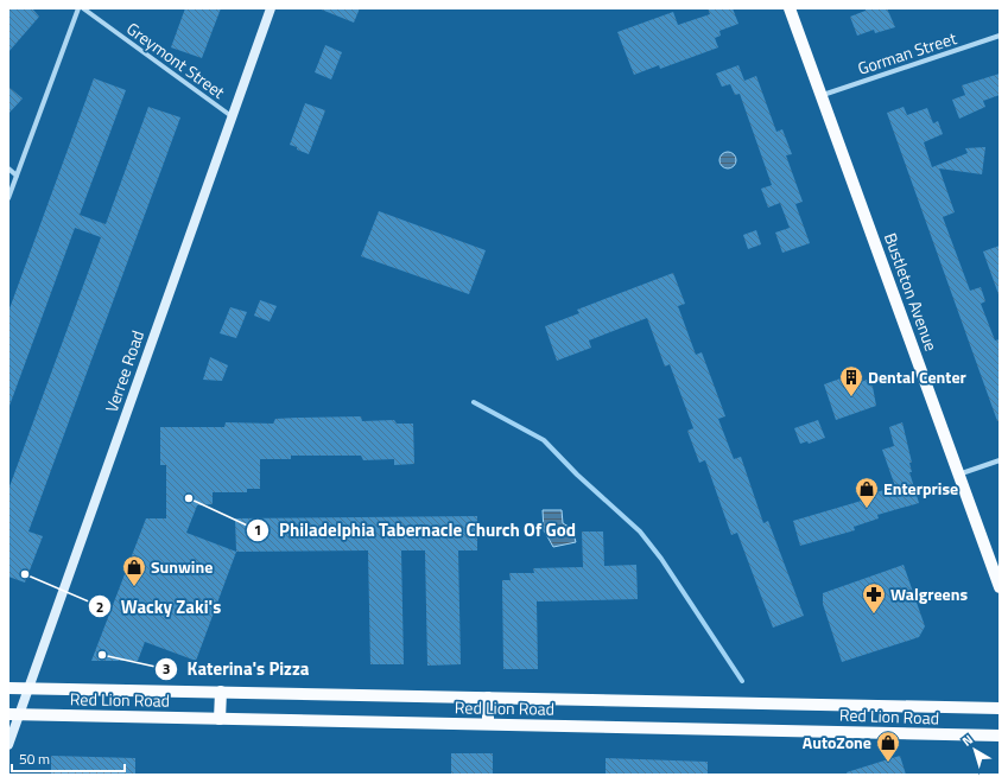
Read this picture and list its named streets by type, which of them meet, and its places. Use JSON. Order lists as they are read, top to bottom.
{
  "streets": {
    "main road": ["Bustleton Avenue", "Verree Road", "Red Lion Road"],
    "street": ["Gorman Street", "Greymont Street"]
  },
  "crossings": [
    ["Gorman Street", "Bustleton Avenue"],
    ["Greymont Street", "Verree Road"],
    ["Verree Road", "Red Lion Road"]
  ],
  "places": {
    "building": ["Dental Center"],
    "other": ["Philadelphia Tabernacle Church Of God", "Wacky Zaki's", "Katerina's Pizza"],
    "shop": ["Enterprise", "Sunwine", "AutoZone"],
    "pharmacy": ["Walgreens"]
  },
  "scale_bar": "50 m",
  "north": "top left"
}
